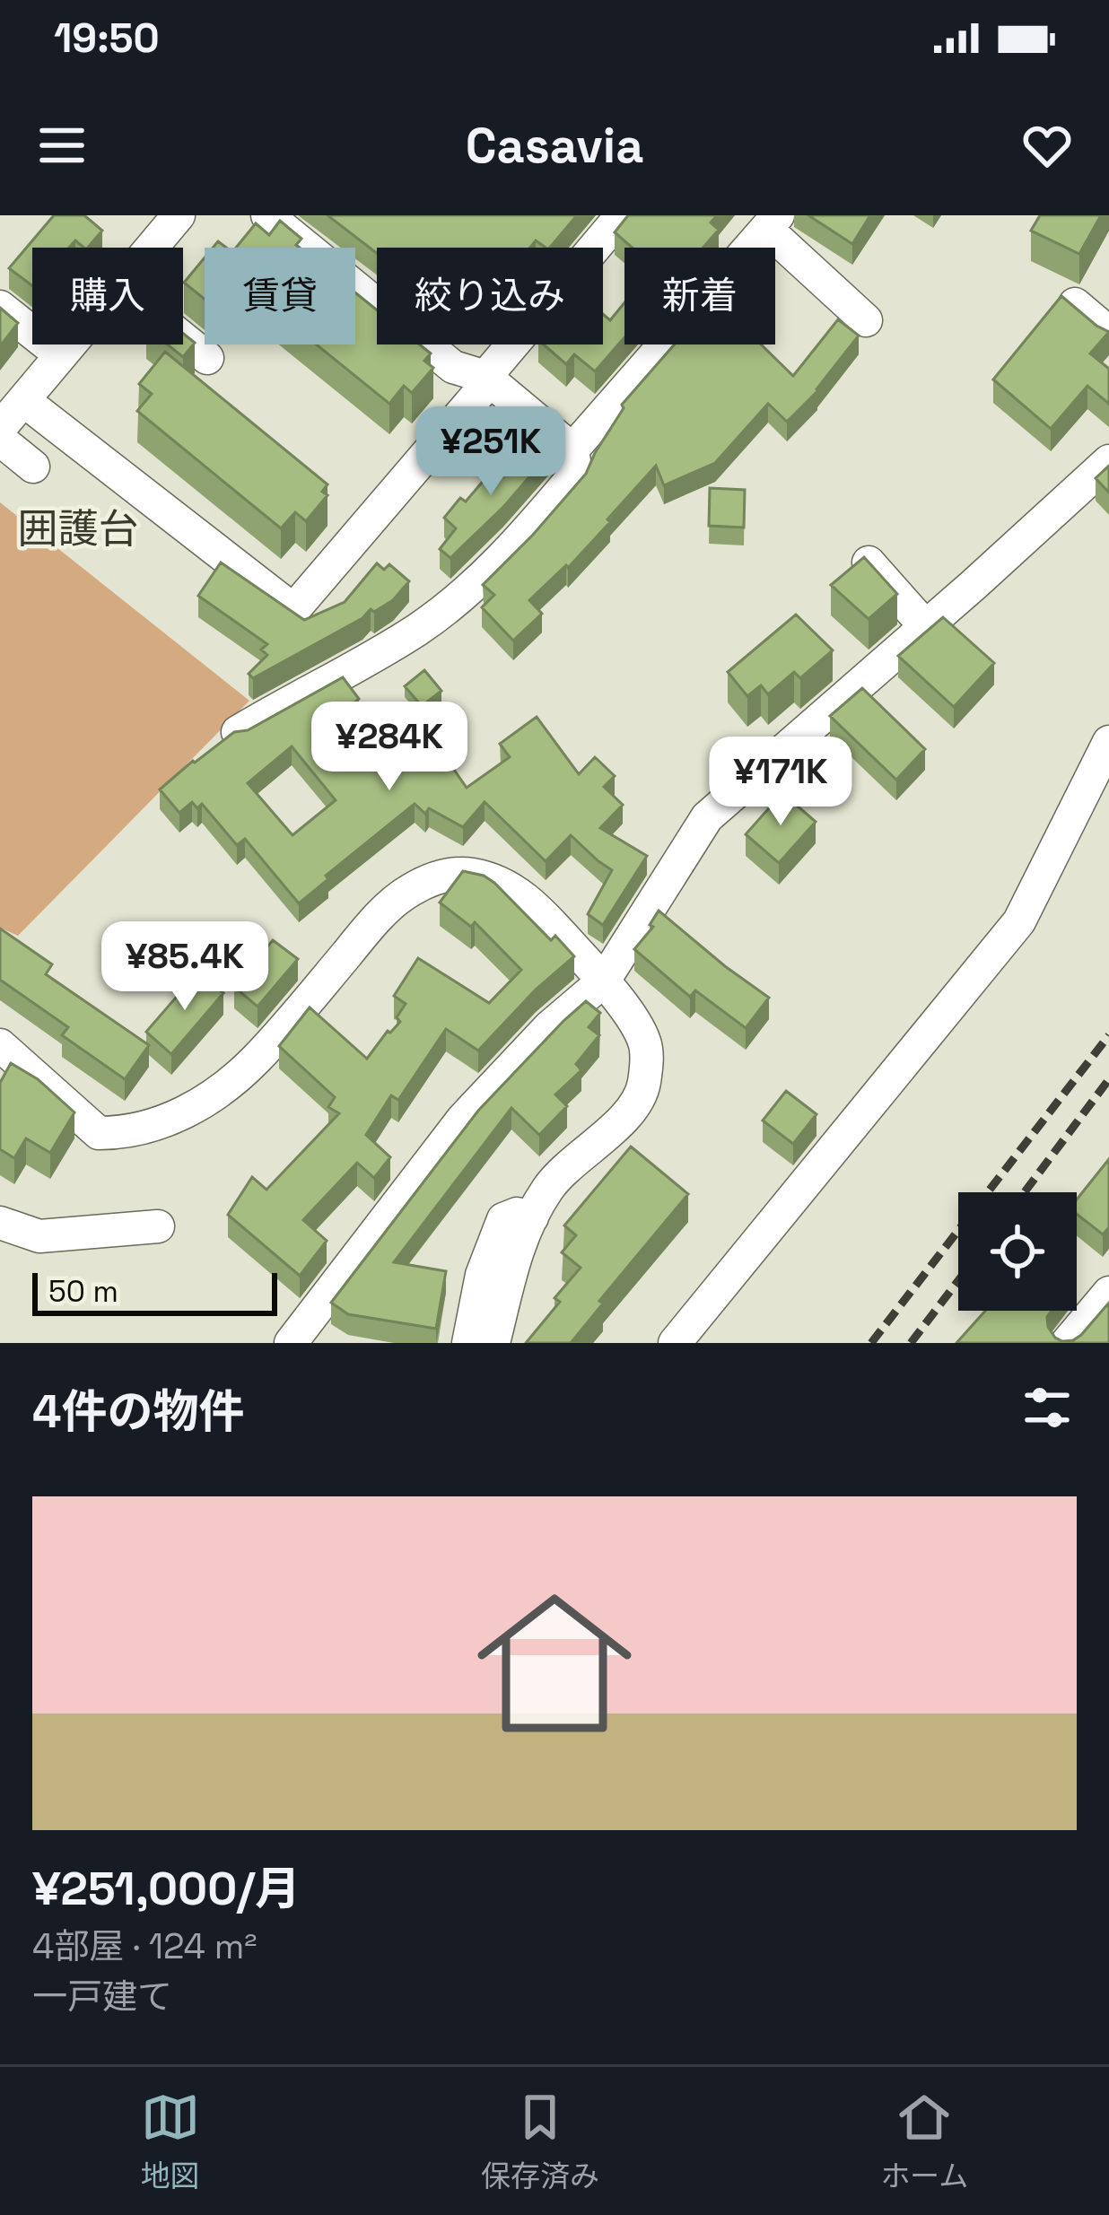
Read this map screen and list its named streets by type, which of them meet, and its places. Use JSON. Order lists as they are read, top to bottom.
{
  "districts": ["囲護台"],
  "scale_bar": "50 m",
  "page": {
    "status": "19:50",
    "header": "Casavia",
    "chip": [
      "購入",
      "賃貸",
      "絞り込み",
      "新着"
    ],
    "price": [
      "¥251K",
      "¥284K",
      "¥171K",
      "¥85.4K"
    ],
    "scale": "50 m",
    "heading": "4件の物件",
    "list": [
      {
        "name": "¥251,000/月",
        "note": "4部屋 · 124 m² · 一戸建て"
      }
    ],
    "tabs": ["地図", "保存済み", "ホーム"]
  }
}
